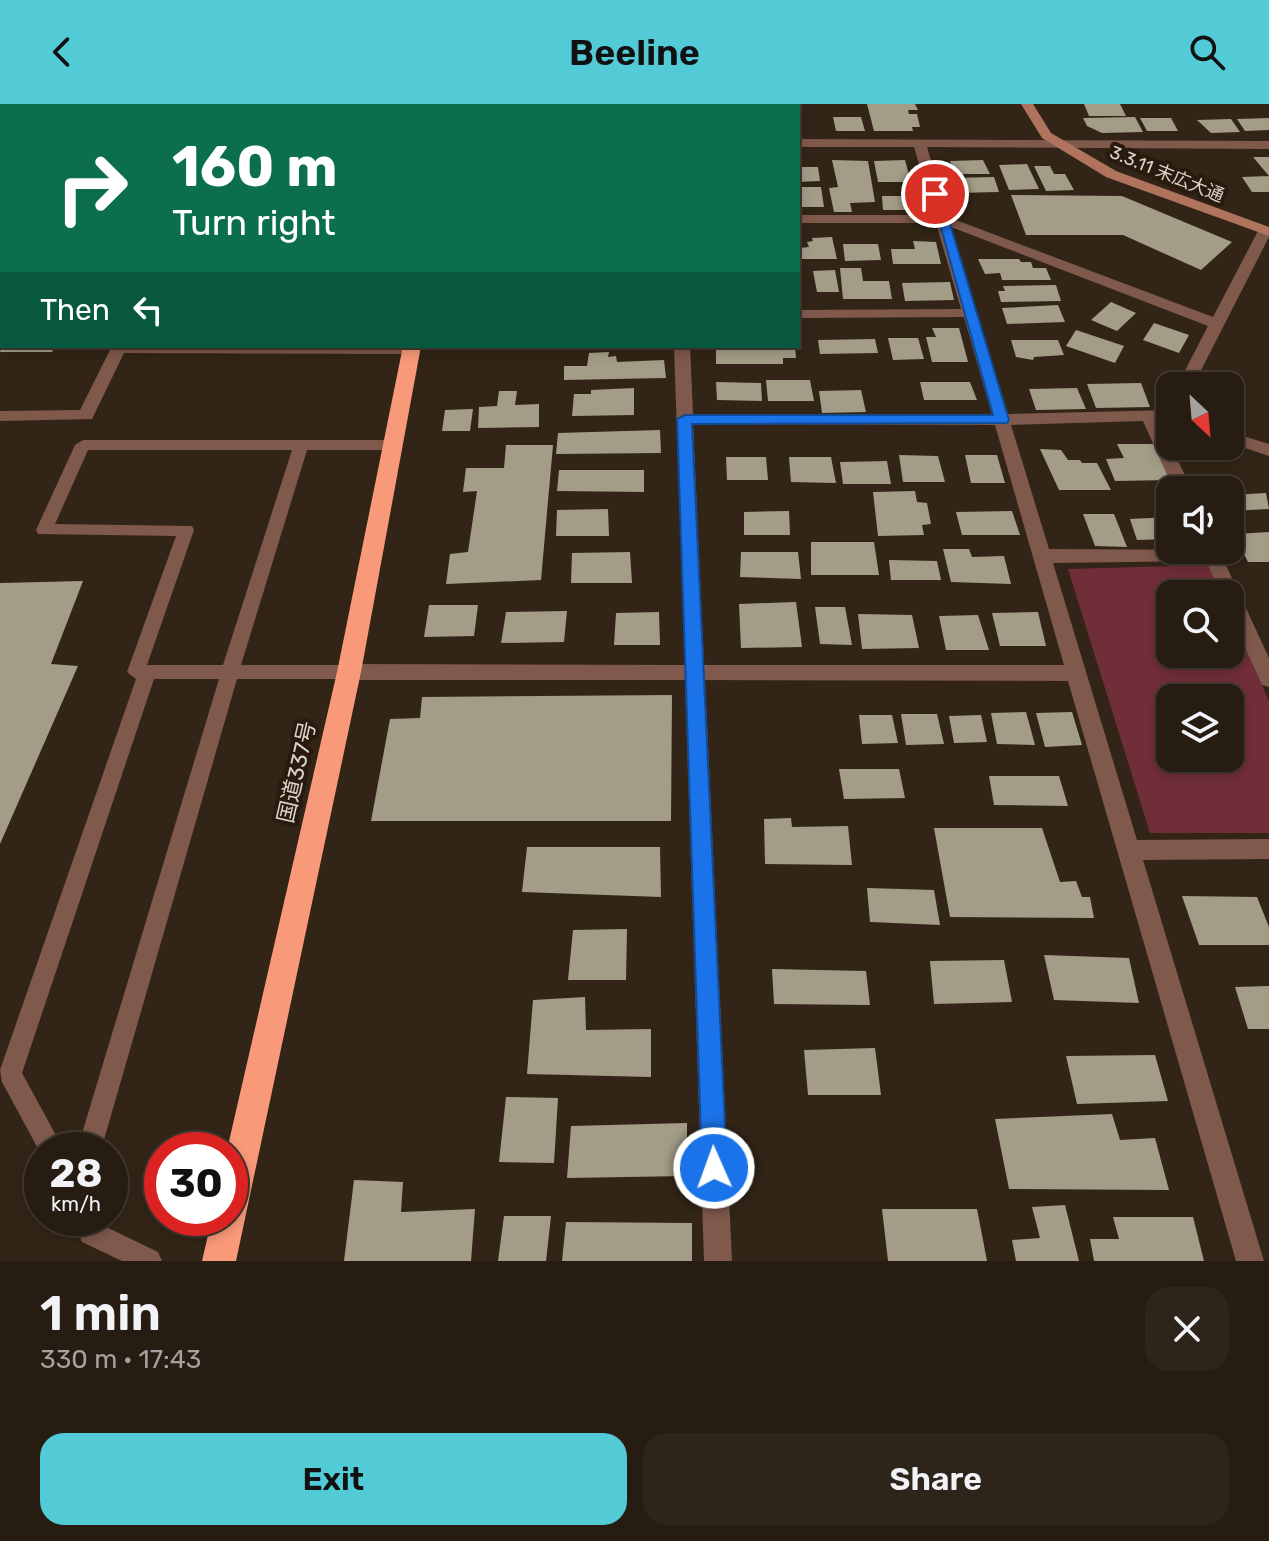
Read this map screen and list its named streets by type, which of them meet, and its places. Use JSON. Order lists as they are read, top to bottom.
{
  "streets": {
    "highway": ["国道337号"],
    "street": ["3.3.11 末広大通"]
  },
  "north": "bottom right",
  "page": {
    "header": "Beeline",
    "turn": ["160 m", "Turn right"],
    "then": "Then",
    "speed": "28 km/h",
    "limit": "30",
    "heading": ["1 min", "330 m · 17:43"],
    "buttons": ["Exit", "Share"]
  }
}
